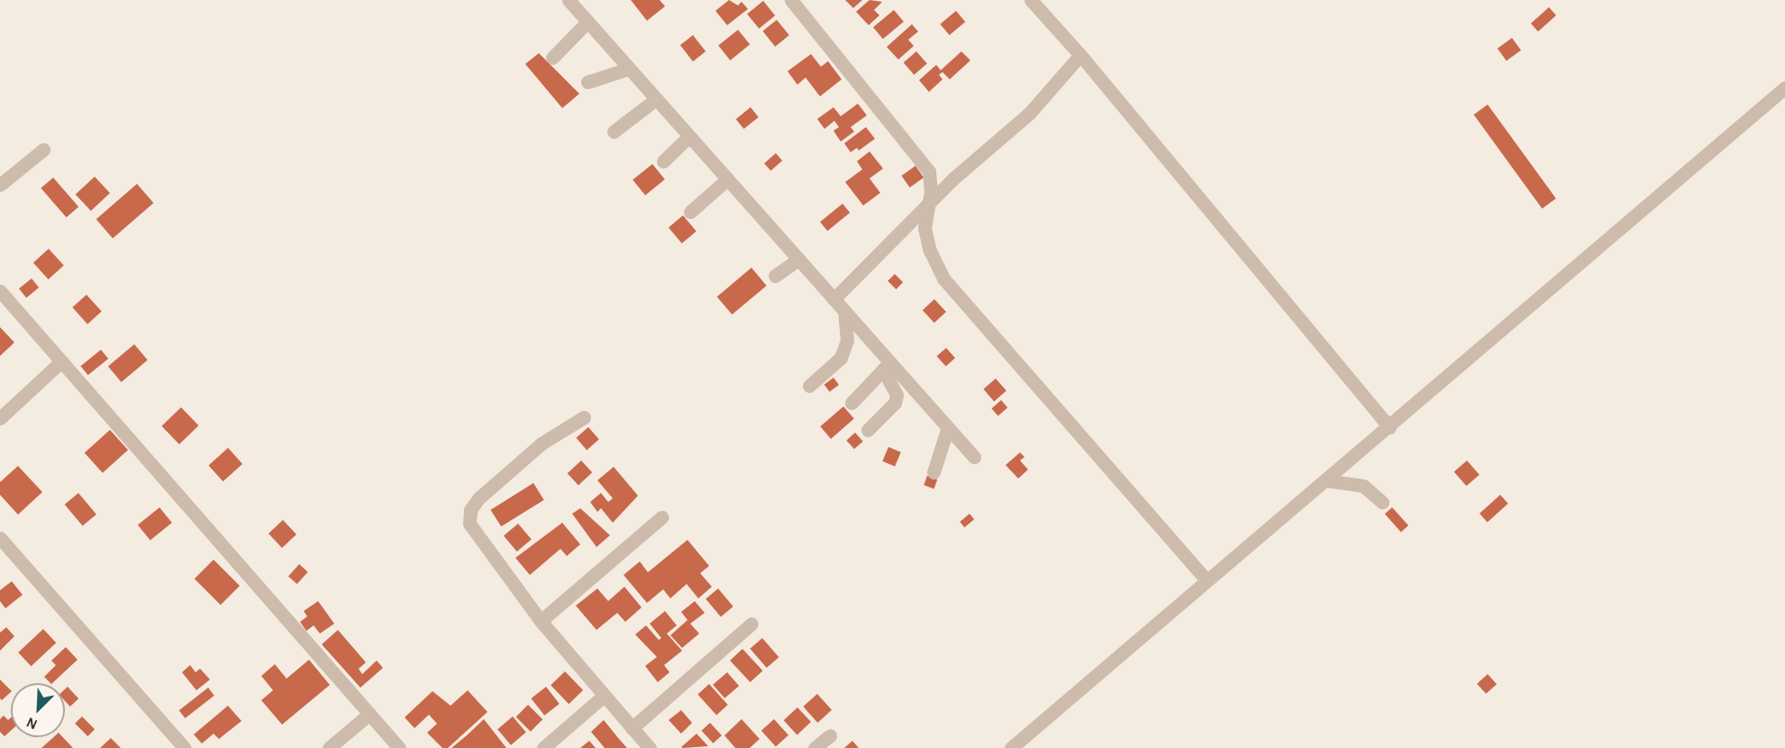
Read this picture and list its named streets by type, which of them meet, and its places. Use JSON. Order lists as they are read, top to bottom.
{
  "north": "bottom left"
}
